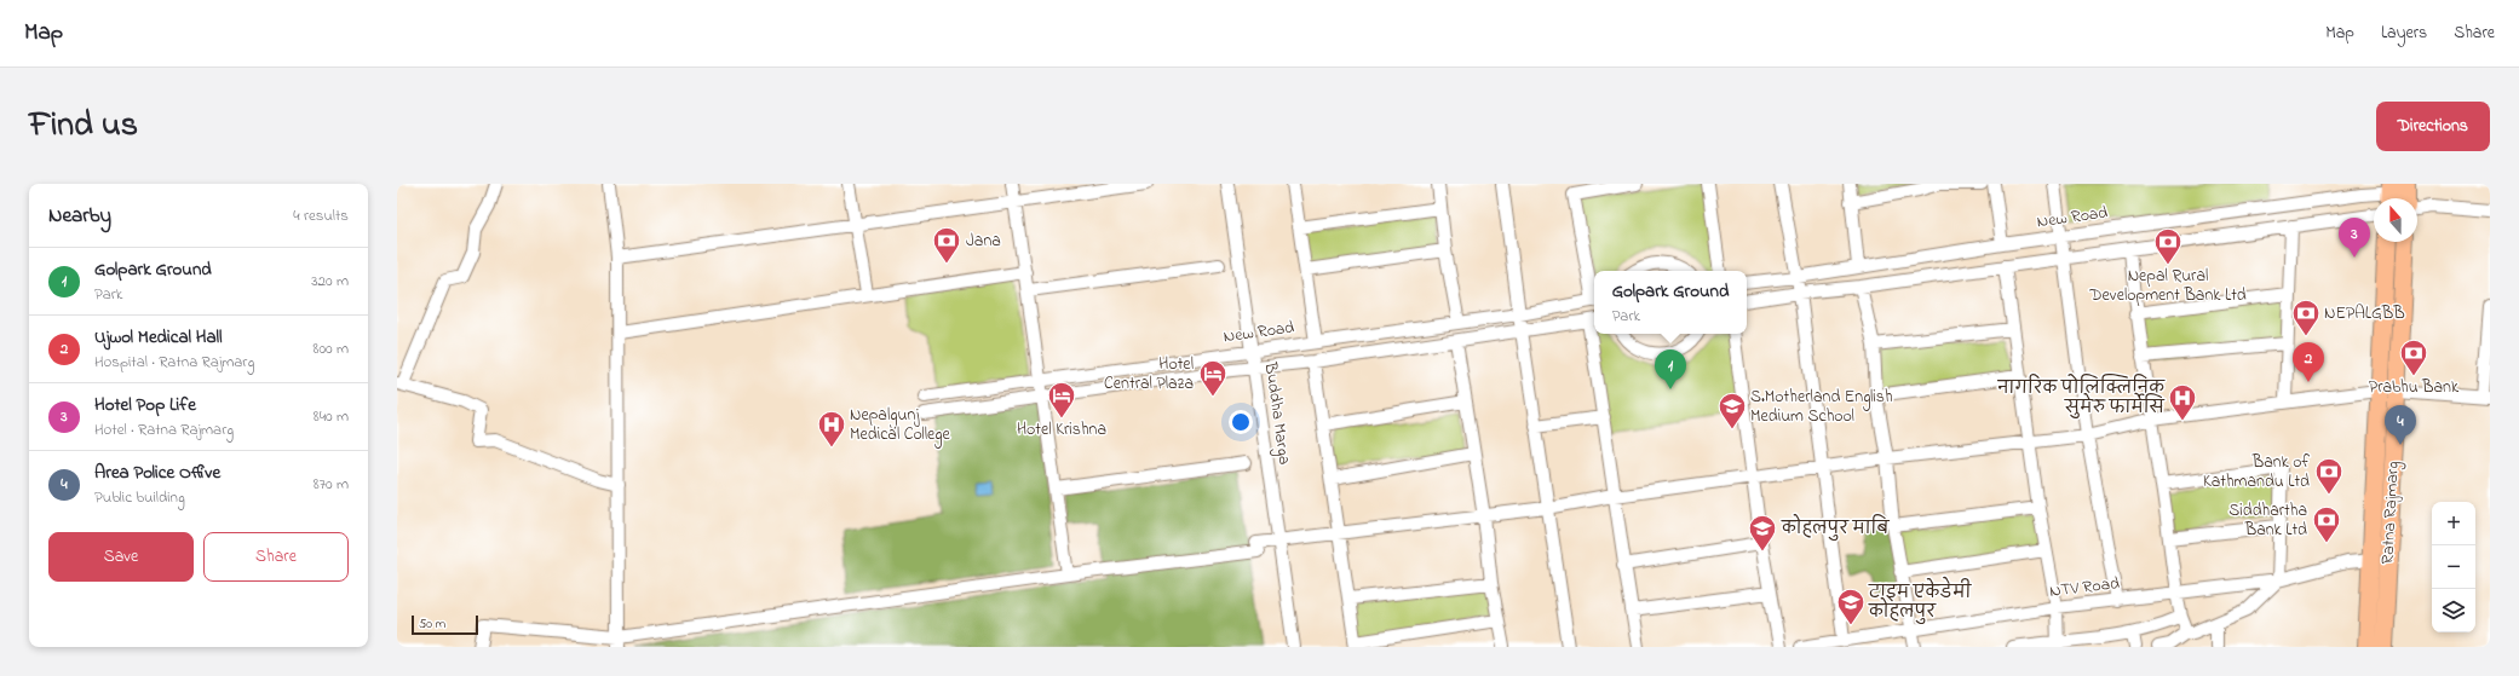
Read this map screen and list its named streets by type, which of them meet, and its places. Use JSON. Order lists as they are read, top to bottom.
{
  "streets": {
    "highway": ["Ratna Rajmarg"],
    "street": ["New Road", "Buddha Marga", "NTV Road"]
  },
  "crossings": [
    ["New Road", "Buddha Marga"],
    ["Ratna Rajmarg", "NTV Road"]
  ],
  "places": {
    "bank": [
      "Jana",
      "Nepal Rural Development Bank Ltd",
      "NEPALGBB",
      "Prabhu Bank",
      "Bank of Kathmandu Ltd",
      "Siddhartha Bank Ltd"
    ],
    "hotel": ["Hotel Central Plaza", "Hotel Krishna"],
    "hospital": ["नागरिक पोलिक्लिनिक सुमेरु फार्मेसि", "Nepalgunj Medical College"],
    "school or university": ["S.Motherland English Medium School", "कोहलपुर माबि", "टाइम एकेडेमी कोहलपुर"]
  },
  "scale_bar": "50 m",
  "north": "top",
  "page": {
    "header": "Map",
    "nav": ["Map", "Layers", "Share"],
    "title": "Find us",
    "buttons": [
      "Directions",
      ["Save", "Share"]
    ],
    "heading": ["Nearby", "4 results"],
    "pins": [
      "3",
      "2",
      "1",
      "4"
    ],
    "list": [
      {
        "mark": "1",
        "name": "Golpark Ground",
        "note": "Park",
        "value": "320 m"
      },
      {
        "mark": "2",
        "name": "Ujwol Medical Hall",
        "note": "Hospital · Ratna Rajmarg",
        "value": "800 m"
      },
      {
        "mark": "3",
        "name": "Hotel Pop Life",
        "note": "Hotel · Ratna Rajmarg",
        "value": "840 m"
      },
      {
        "mark": "4",
        "name": "Area Police Offive",
        "note": "Public building",
        "value": "870 m"
      }
    ],
    "popup": ["Golpark Ground", "Park"],
    "map_buttons": ["+", "−"],
    "scale": "50 m"
  }
}
